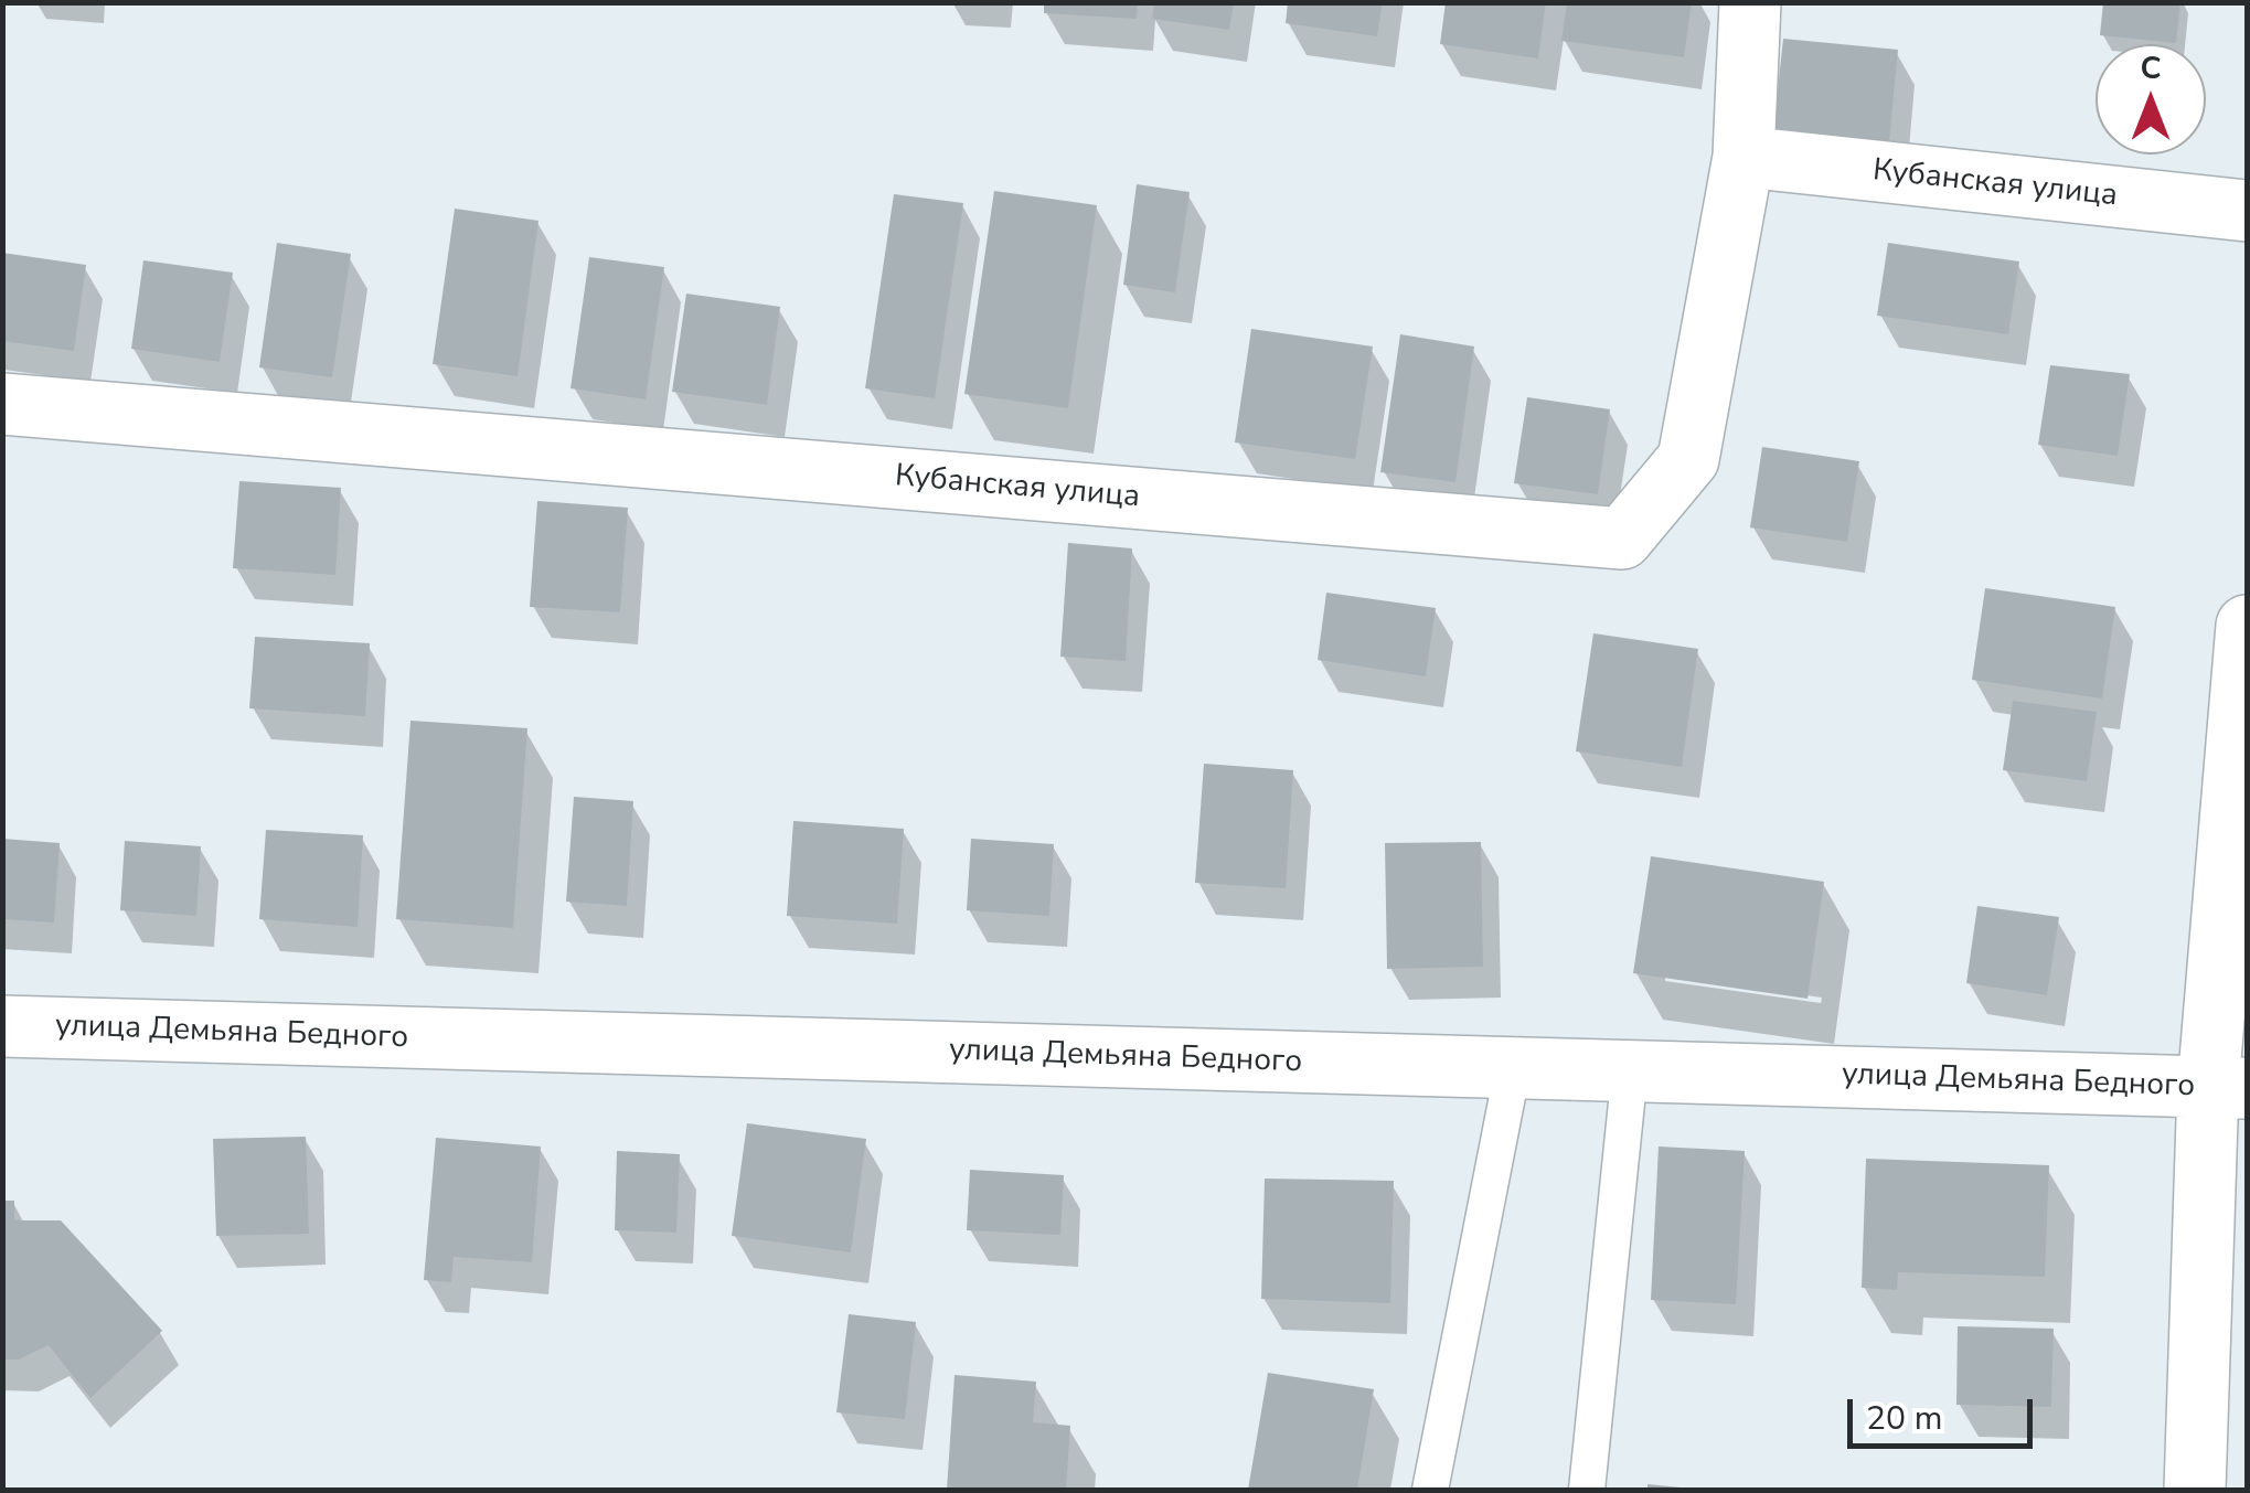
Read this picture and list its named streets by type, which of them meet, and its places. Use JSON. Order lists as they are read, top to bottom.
{
  "streets": {
    "street": ["Кубанская улица", "улица Демьяна Бедного"]
  },
  "scale_bar": "20 m",
  "north": "top"
}
